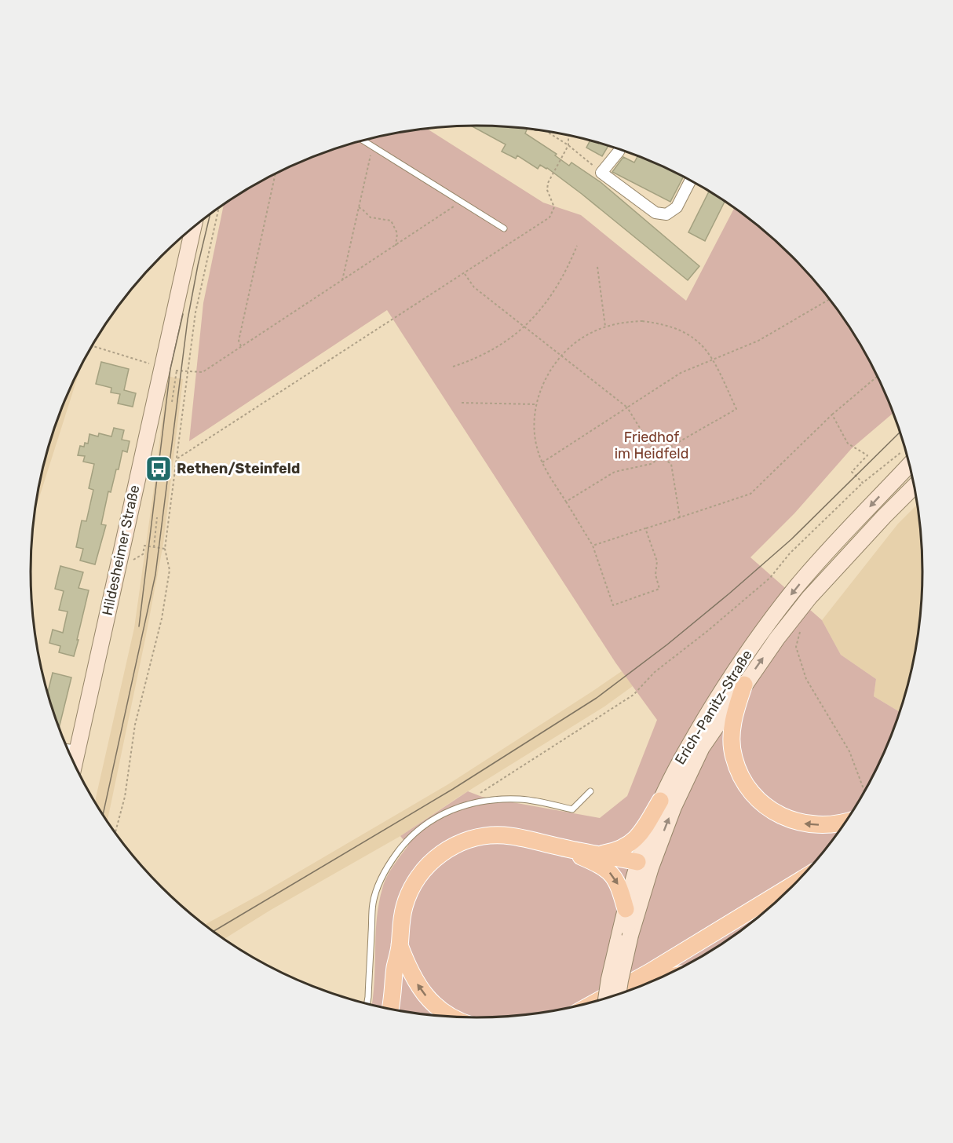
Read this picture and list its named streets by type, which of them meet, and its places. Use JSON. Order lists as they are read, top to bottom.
{
  "streets": {
    "main road": ["Hildesheimer Straße", "Erich-Panitz-Straße"]
  },
  "parks": ["Friedhof im Heidfeld"],
  "places": {
    "bus stop": ["Rethen/Steinfeld"]
  }
}
